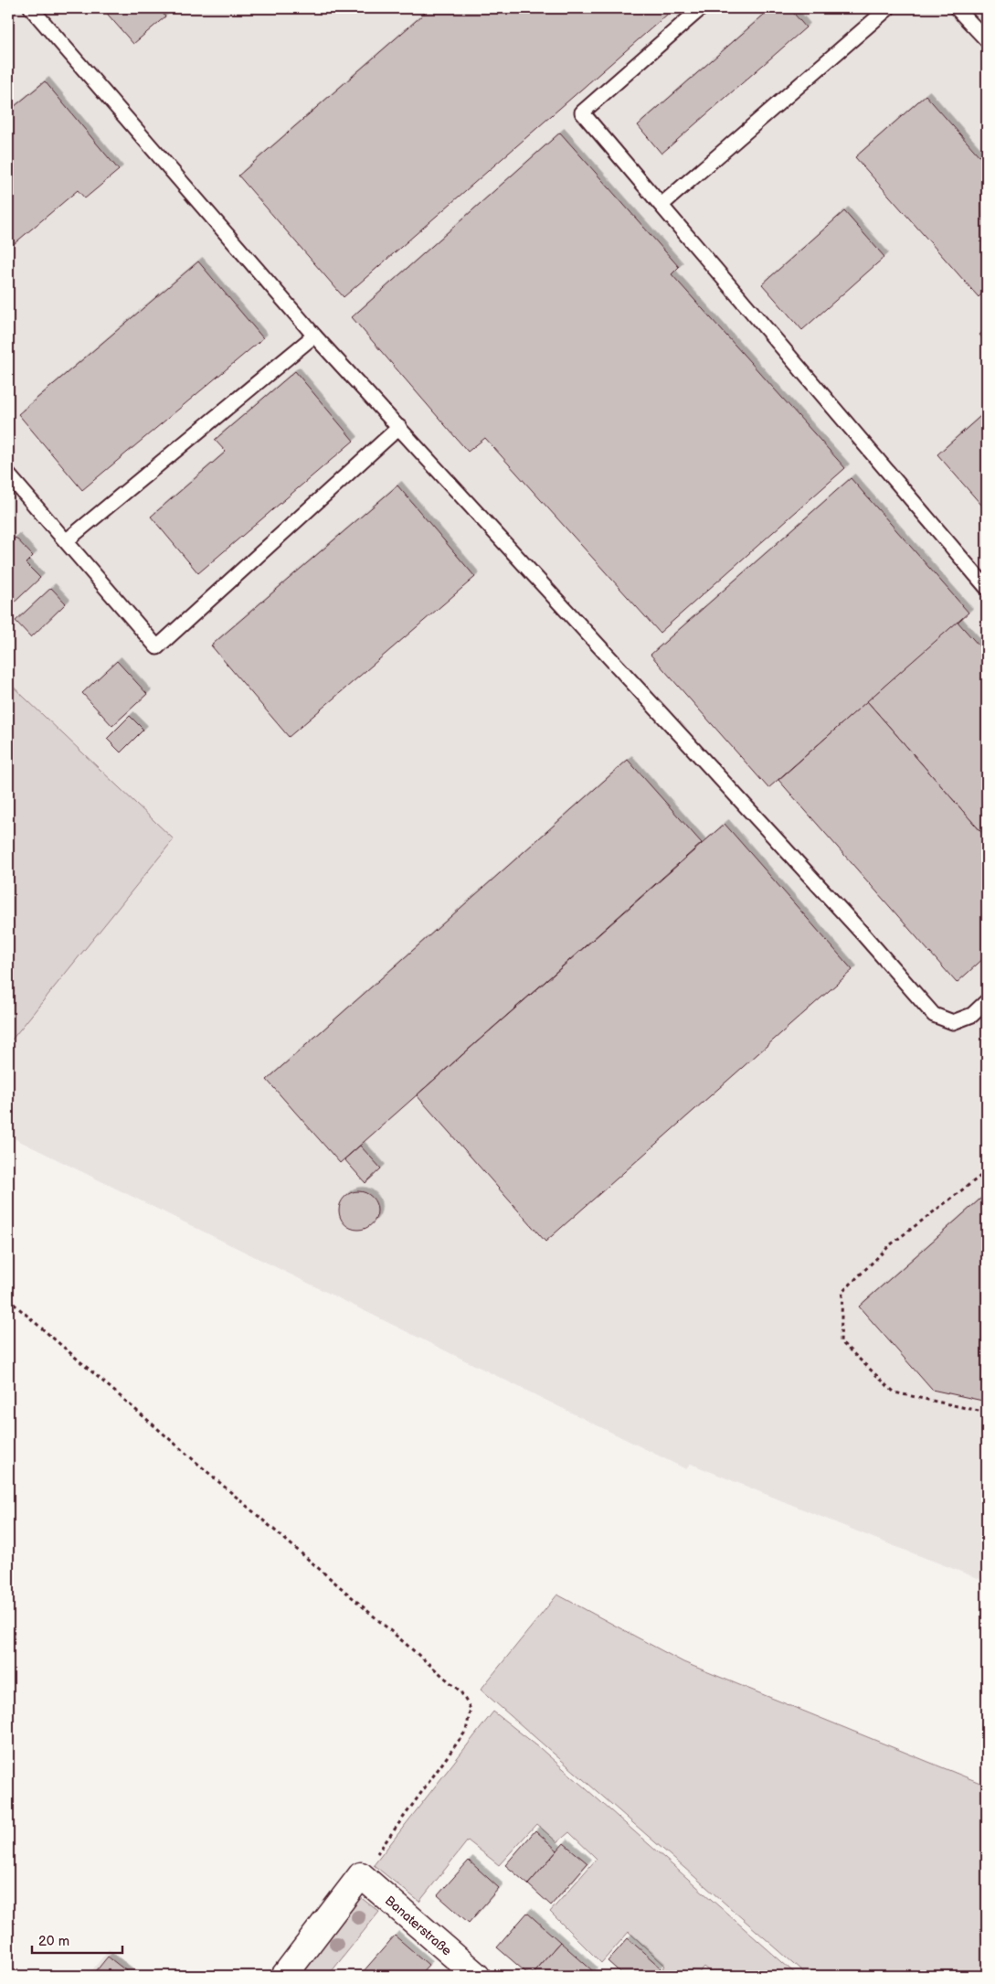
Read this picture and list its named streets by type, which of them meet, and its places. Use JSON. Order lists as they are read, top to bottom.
{
  "streets": {
    "street": ["Banaterstraße"]
  },
  "scale_bar": "20 m"
}
